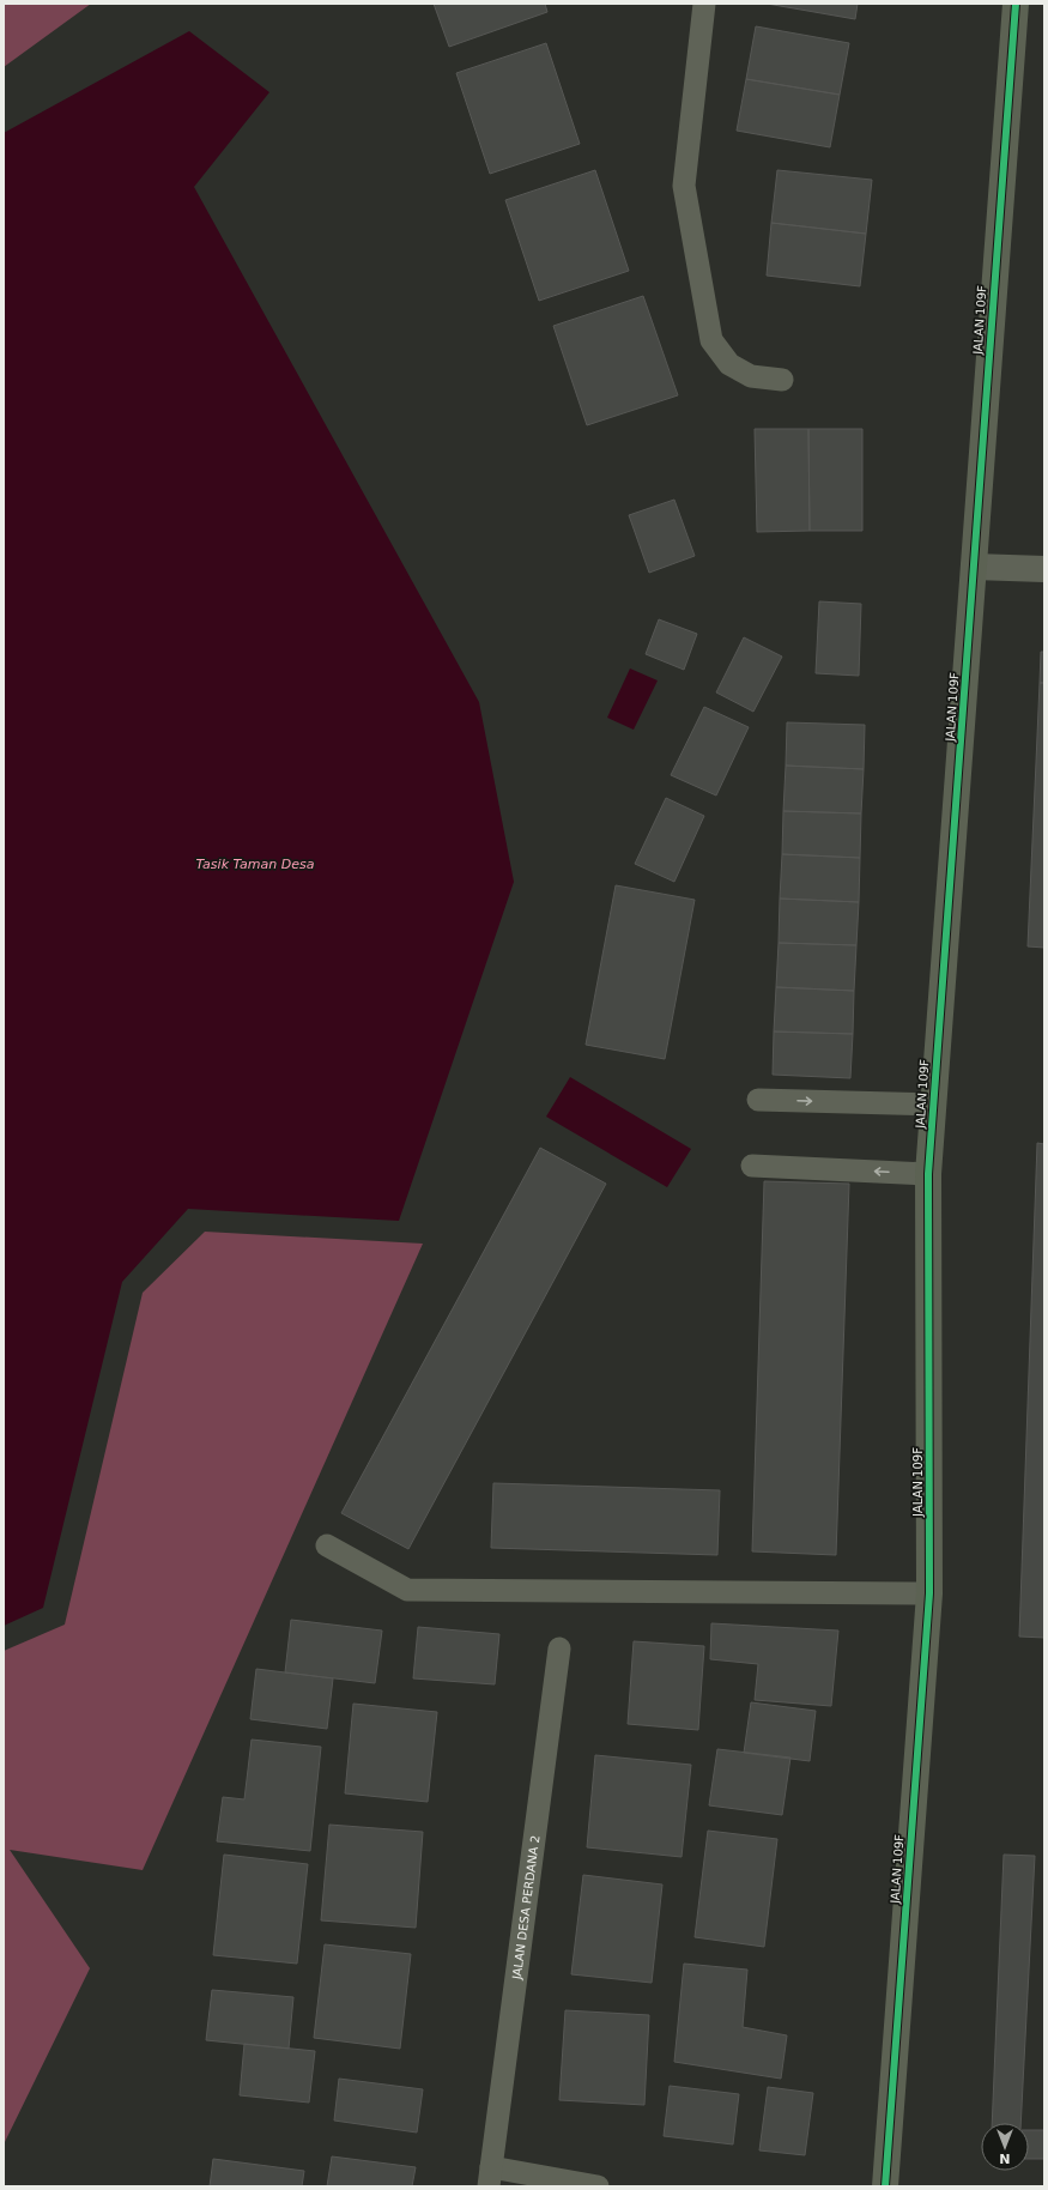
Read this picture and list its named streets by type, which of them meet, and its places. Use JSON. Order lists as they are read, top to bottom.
{
  "streets": {
    "street": ["JALAN 109F"],
    "lane": ["JALAN DESA PERDANA 2"]
  },
  "water": ["Tasik Taman Desa"],
  "north": "bottom"
}
